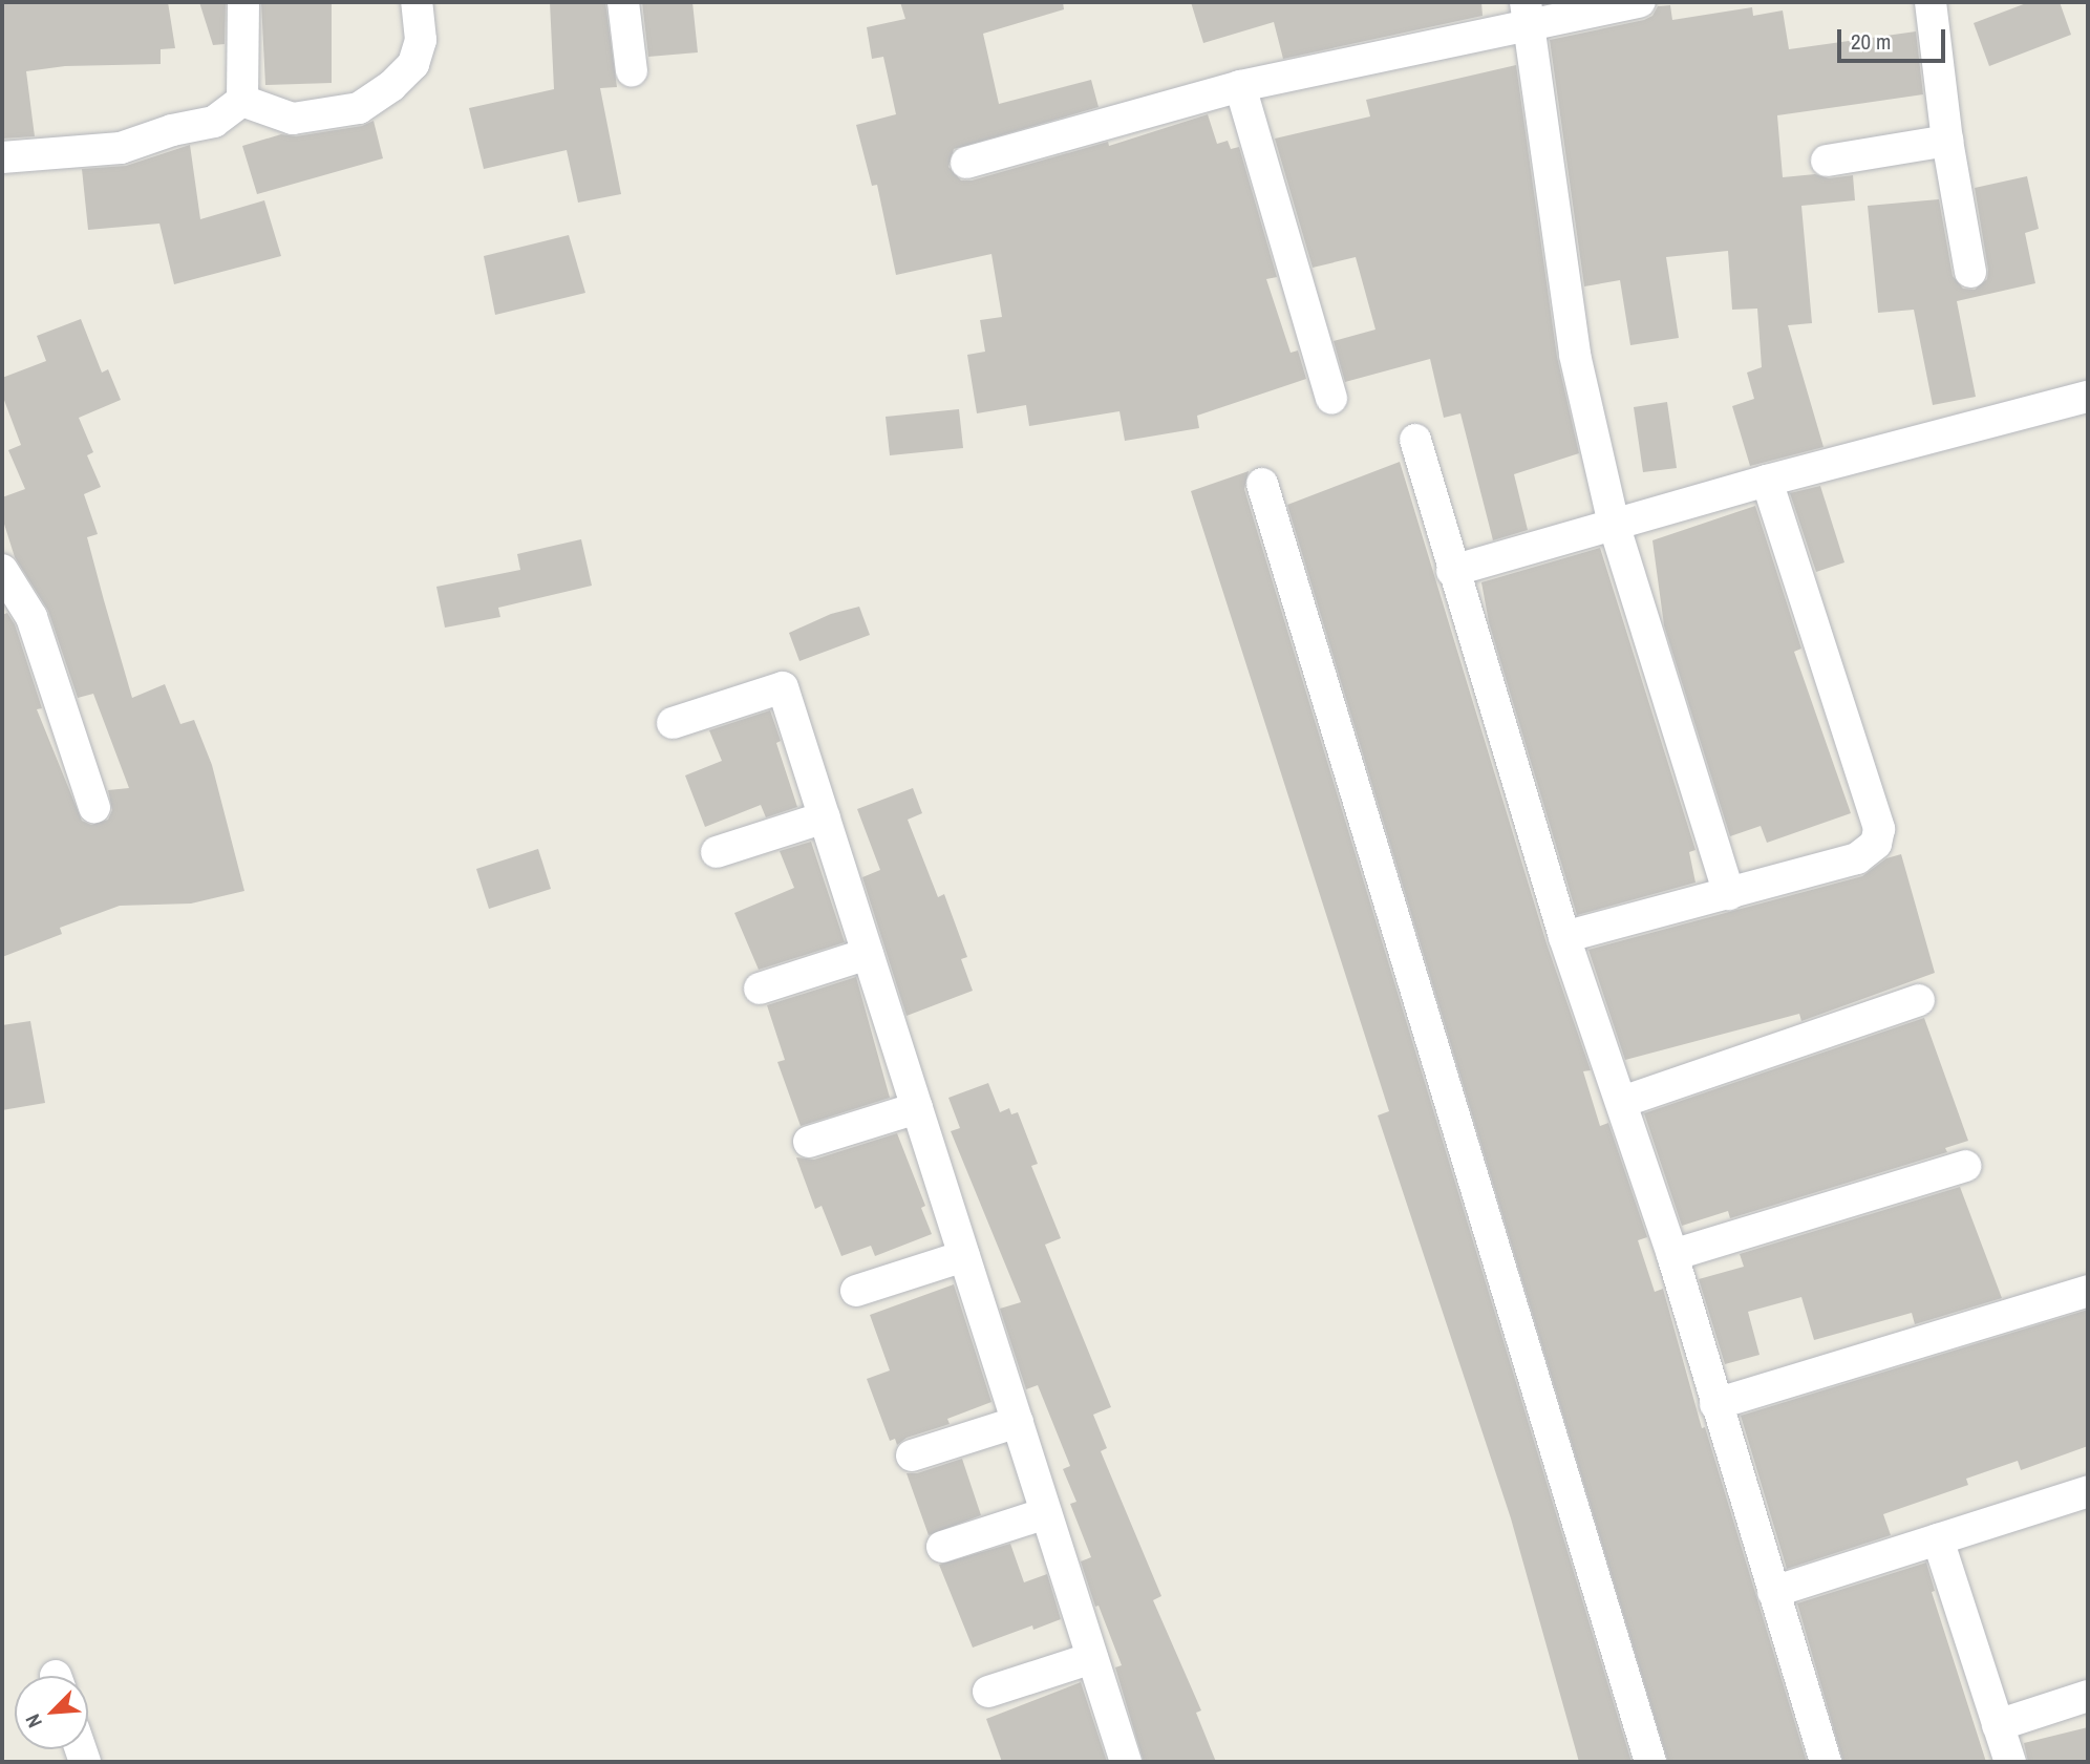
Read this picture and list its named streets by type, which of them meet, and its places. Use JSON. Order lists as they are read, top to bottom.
{
  "scale_bar": "20 m",
  "north": "bottom left"
}
